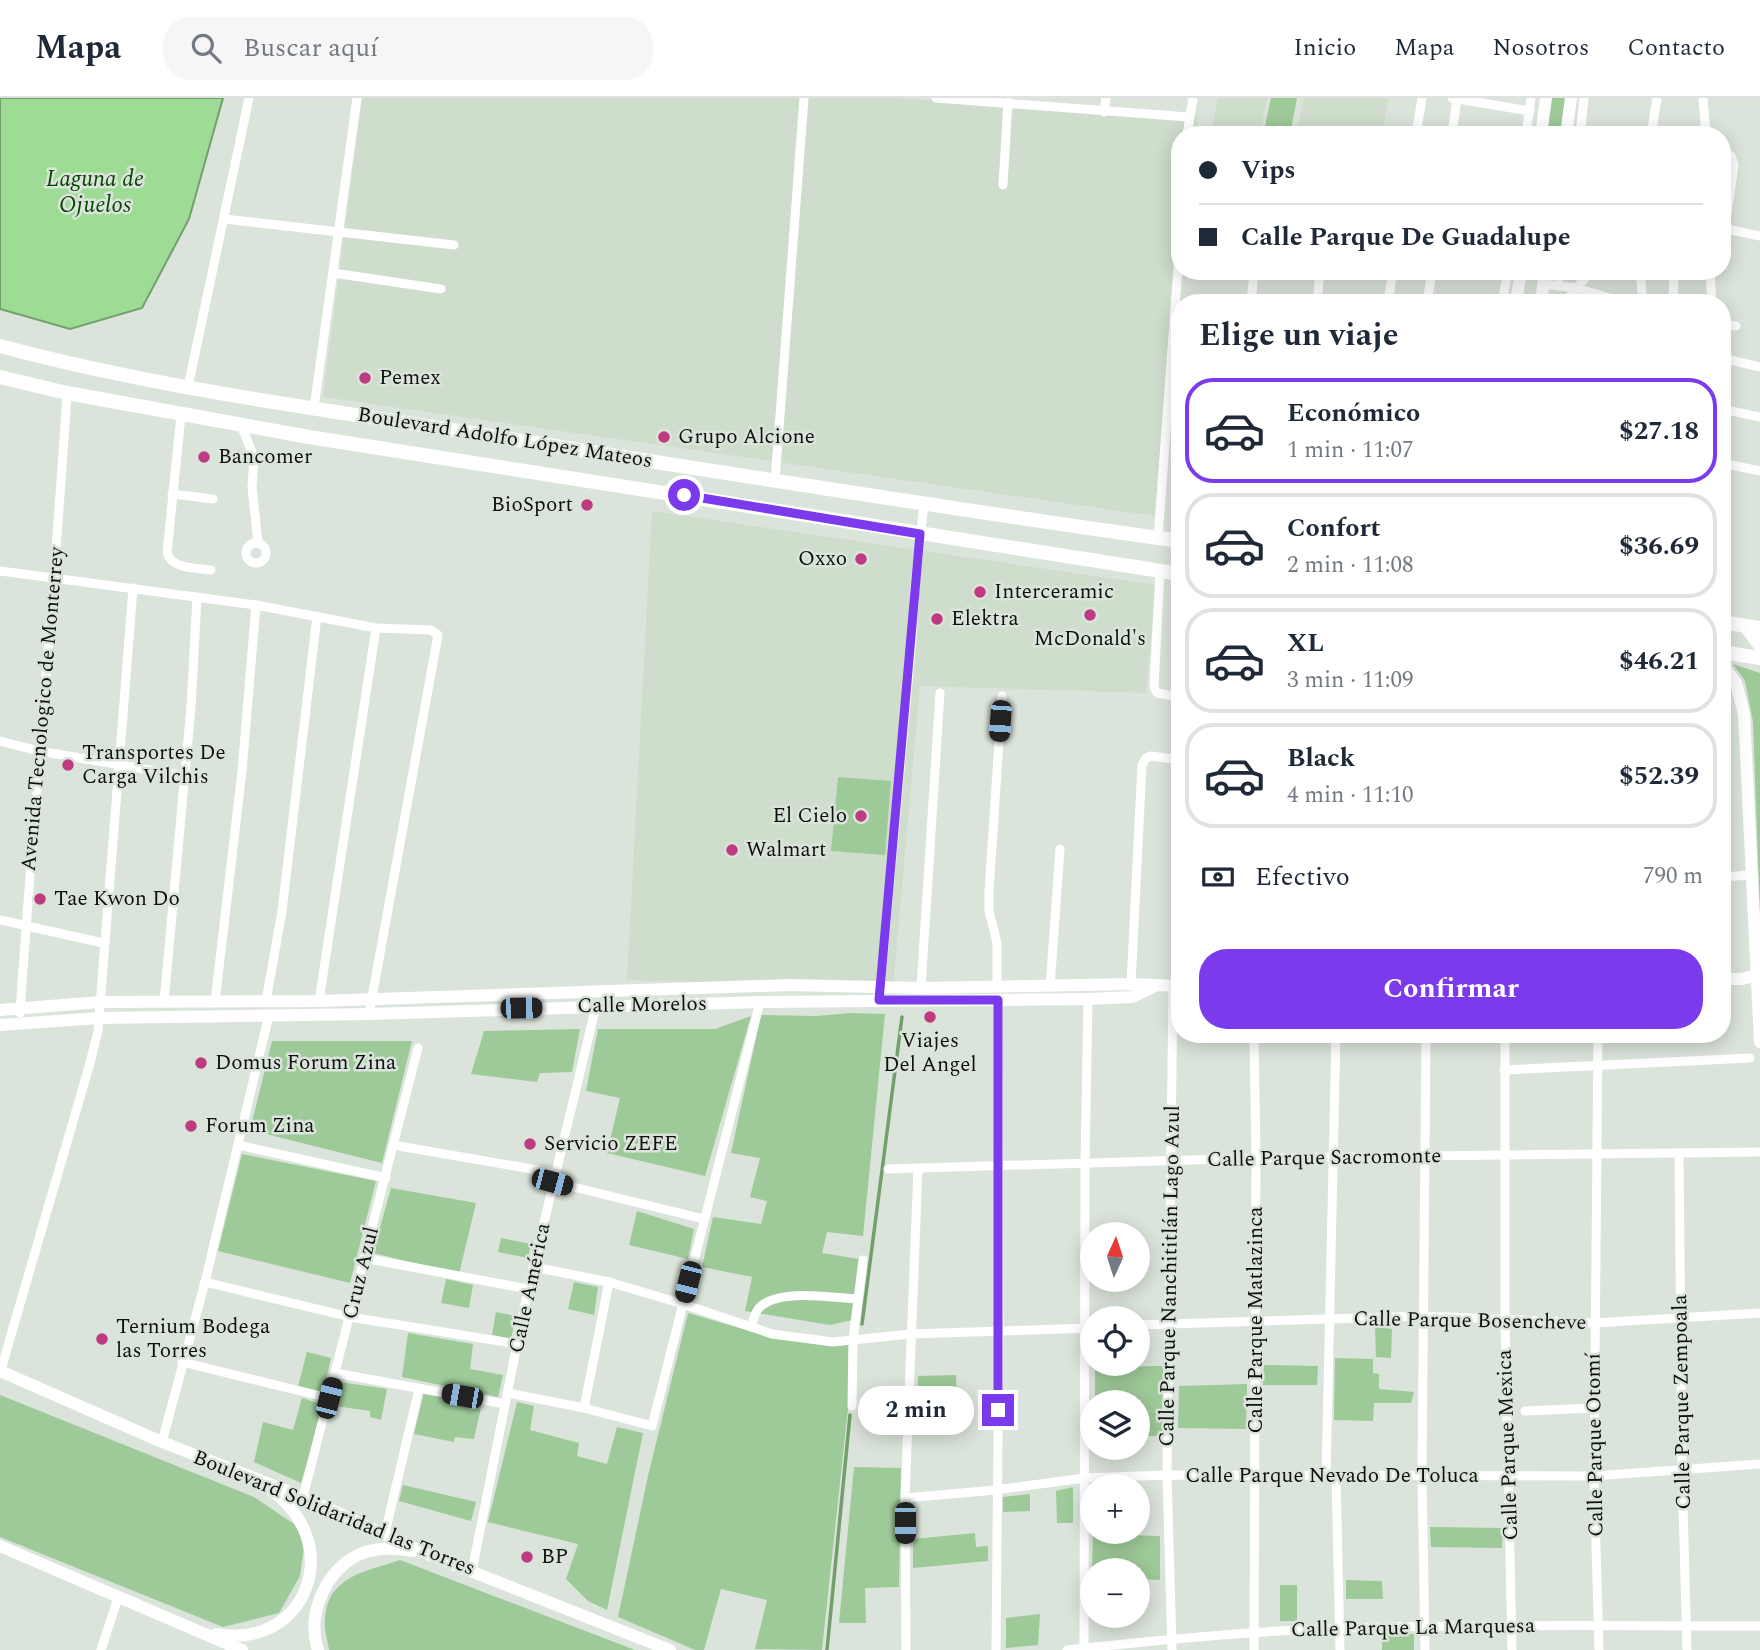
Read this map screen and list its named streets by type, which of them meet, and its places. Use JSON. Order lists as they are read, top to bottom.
{
  "streets": {
    "main road": ["Boulevard Adolfo López Mateos", "Calle Morelos", "Boulevard Solidaridad las Torres"],
    "street": [
      "Avenida Tecnologico de Monterrey",
      "Calle Parque Sacromonte",
      "Cruz Azul",
      "Calle Parque Nanchititlán Lago Azul",
      "Calle América",
      "Calle Parque Matlazinca",
      "Calle Parque Bosencheve",
      "Calle Parque Zempoala",
      "Calle Parque Mexica",
      "Calle Parque Otomí",
      "Calle Parque Nevado De Toluca",
      "Calle Parque La Marquesa"
    ]
  },
  "crossings": [
    ["Boulevard Adolfo López Mateos", "Avenida Tecnologico de Monterrey"],
    ["Avenida Tecnologico de Monterrey", "Calle Morelos"],
    ["Calle Morelos", "Calle América"],
    ["Calle Parque Sacromonte", "Calle Parque Nanchititlán Lago Azul"],
    ["Calle Parque Sacromonte", "Calle Parque Matlazinca"],
    ["Calle Parque Sacromonte", "Calle Parque Zempoala"],
    ["Calle Parque Sacromonte", "Calle Parque Mexica"],
    ["Calle Parque Sacromonte", "Calle Parque Otomí"],
    ["Cruz Azul", "Boulevard Solidaridad las Torres"],
    ["Calle Parque Nanchititlán Lago Azul", "Calle Parque Bosencheve"],
    ["Calle Parque Nanchititlán Lago Azul", "Calle Parque Nevado De Toluca"],
    ["Calle Parque Nanchititlán Lago Azul", "Calle Parque La Marquesa"],
    ["Calle América", "Boulevard Solidaridad las Torres"],
    ["Calle Parque Matlazinca", "Calle Parque Bosencheve"],
    ["Calle Parque Matlazinca", "Calle Parque Nevado De Toluca"],
    ["Calle Parque Matlazinca", "Calle Parque La Marquesa"],
    ["Calle Parque Bosencheve", "Calle Parque Zempoala"],
    ["Calle Parque Bosencheve", "Calle Parque Mexica"],
    ["Calle Parque Bosencheve", "Calle Parque Otomí"],
    ["Calle Parque Zempoala", "Calle Parque Nevado De Toluca"],
    ["Calle Parque Zempoala", "Calle Parque La Marquesa"],
    ["Calle Parque Mexica", "Calle Parque Nevado De Toluca"],
    ["Calle Parque Mexica", "Calle Parque La Marquesa"],
    ["Calle Parque Otomí", "Calle Parque Nevado De Toluca"],
    ["Calle Parque Otomí", "Calle Parque La Marquesa"]
  ],
  "water": ["Laguna de Ojuelos"],
  "places": [
    "Pemex",
    "Grupo Alcione",
    "Bancomer",
    "BioSport",
    "Oxxo",
    "Interceramic",
    "McDonald's",
    "Elektra",
    "Transportes De Carga Vilchis",
    "El Cielo",
    "Walmart",
    "Tae Kwon Do",
    "Viajes Del Angel",
    "Domus Forum Zina",
    "Forum Zina",
    "Servicio ZEFE",
    "Ternium Bodega las Torres",
    "BP"
  ],
  "north": "top",
  "page": {
    "header": "Mapa",
    "search": "Buscar aquí",
    "nav": [
      "Inicio",
      "Mapa",
      "Nosotros",
      "Contacto"
    ],
    "banner": ["Vips", "Calle Parque De Guadalupe"],
    "heading": "Elige un viaje",
    "list": [
      {
        "name": "Económico",
        "note": "1 min · 11:07",
        "value": "$27.18"
      },
      {
        "name": "Confort",
        "note": "2 min · 11:08",
        "value": "$36.69"
      },
      {
        "name": "XL",
        "note": "3 min · 11:09",
        "value": "$46.21"
      },
      {
        "name": "Black",
        "note": "4 min · 11:10",
        "value": "$52.39"
      }
    ],
    "pay": ["Efectivo", "790 m"],
    "buttons": "Confirmar",
    "map_buttons": ["+", "−"],
    "bubble": "2 min"
  }
}
